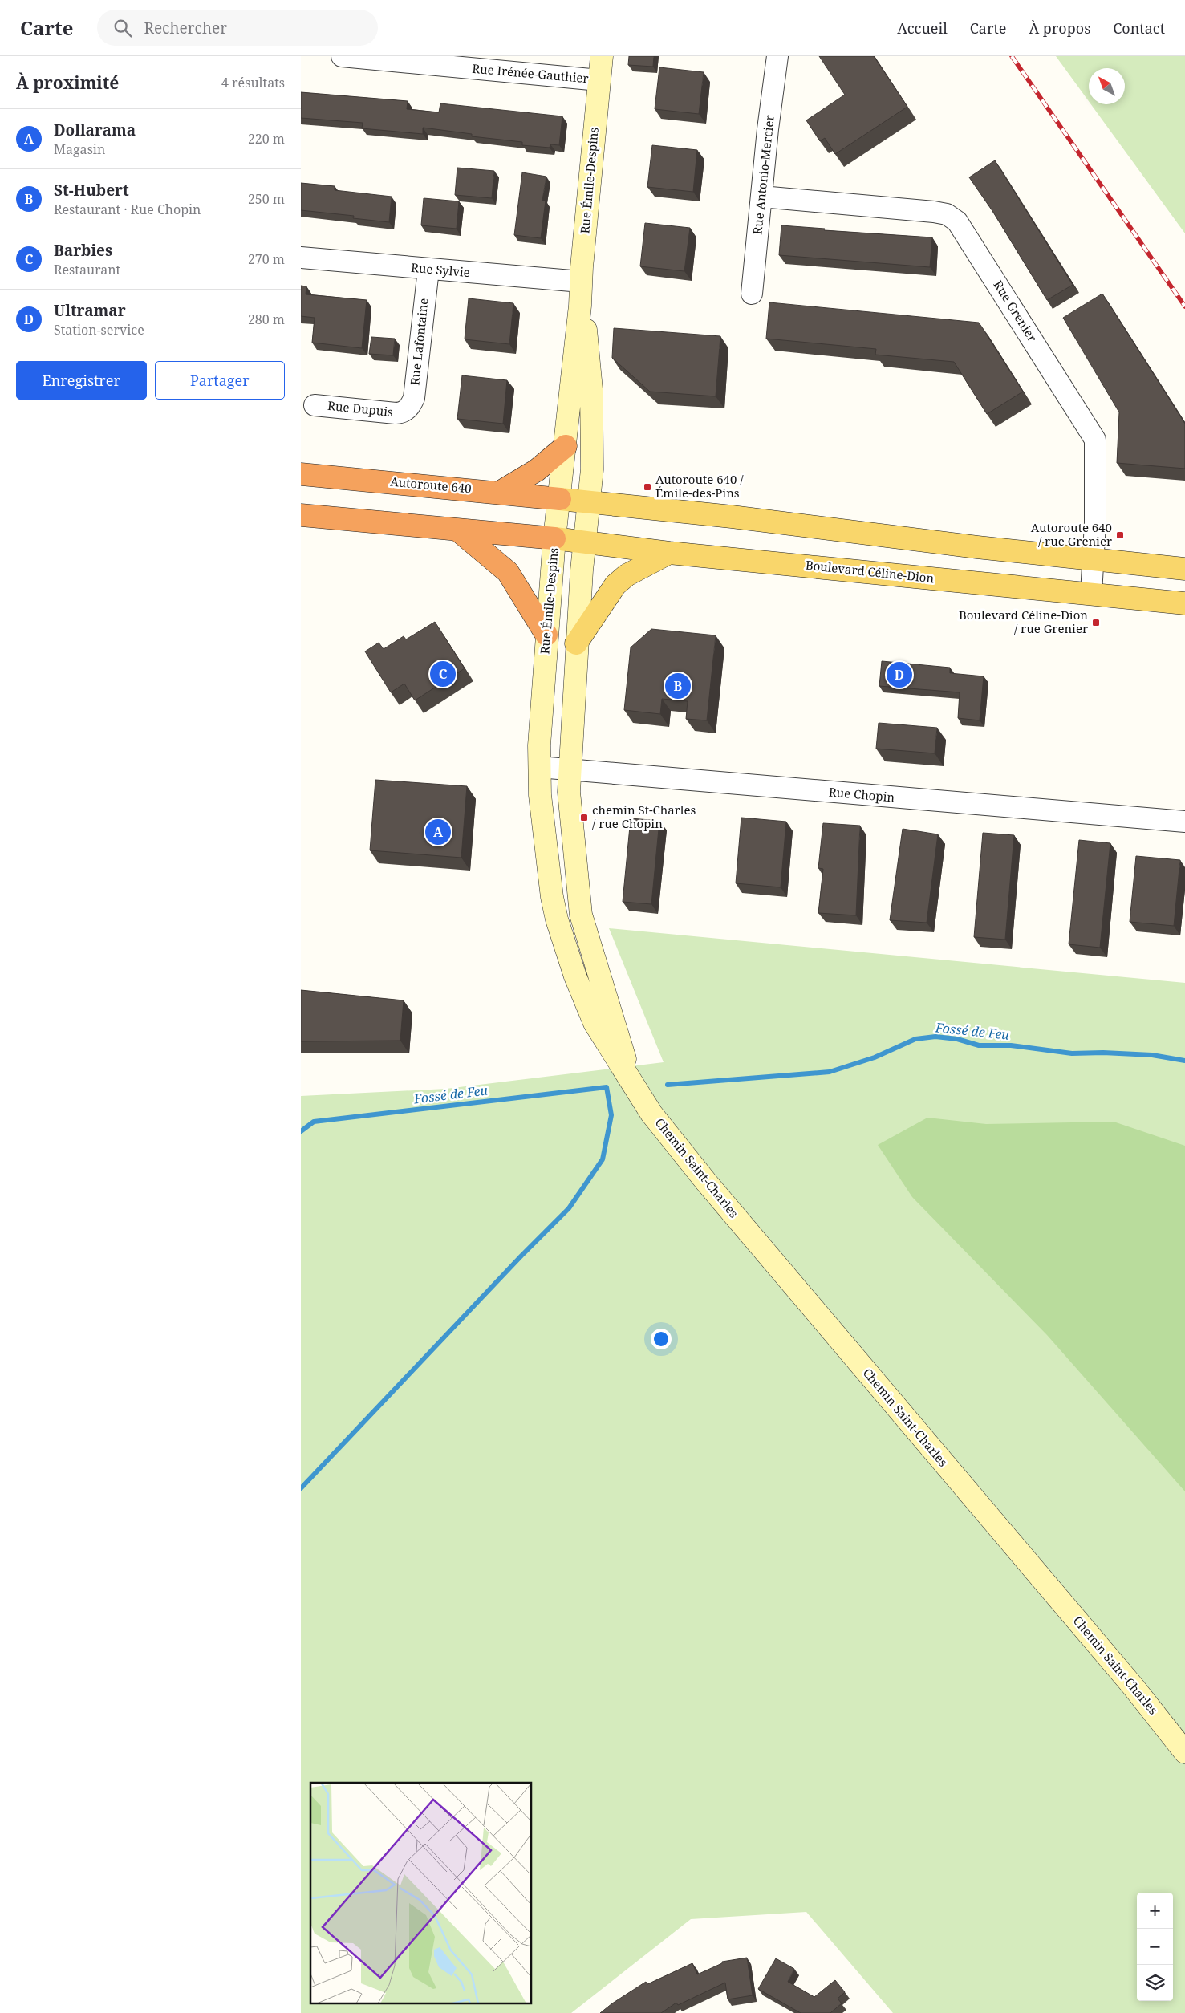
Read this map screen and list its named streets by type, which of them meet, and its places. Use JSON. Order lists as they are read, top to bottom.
{
  "streets": {
    "highway": ["Autoroute 640"],
    "main road": ["Rue Émile-Despins", "Boulevard Céline-Dion", "Chemin Saint-Charles"],
    "street": [
      "Rue Irénée-Gauthier",
      "Rue Antonio-Mercier",
      "Rue Sylvie",
      "Rue Grenier",
      "Rue Lafontaine",
      "Rue Dupuis",
      "Rue Chopin"
    ]
  },
  "crossings": [
    ["Rue Irénée-Gauthier", "Rue Émile-Despins"],
    ["Rue Antonio-Mercier", "Rue Grenier"],
    ["Rue Émile-Despins", "Rue Sylvie"],
    ["Rue Émile-Despins", "Autoroute 640"],
    ["Rue Émile-Despins", "Boulevard Céline-Dion"],
    ["Rue Émile-Despins", "Rue Chopin"],
    ["Rue Émile-Despins", "Chemin Saint-Charles"],
    ["Rue Sylvie", "Rue Lafontaine"],
    ["Rue Grenier", "Boulevard Céline-Dion"],
    ["Rue Lafontaine", "Rue Dupuis"]
  ],
  "water": ["Fossé de Feu"],
  "places": {
    "transit": [
      "Autoroute 640 / Émile-des-Pins",
      "Autoroute 640 / rue Grenier",
      "Boulevard Céline-Dion / rue Grenier",
      "chemin St-Charles / rue Chopin"
    ]
  },
  "north": "top left",
  "page": {
    "header": "Carte",
    "search": "Rechercher",
    "nav": [
      "Accueil",
      "Carte",
      "À propos",
      "Contact"
    ],
    "heading": ["À proximité", "4 résultats"],
    "list": [
      {
        "mark": "A",
        "name": "Dollarama",
        "note": "Magasin",
        "value": "220 m"
      },
      {
        "mark": "B",
        "name": "St-Hubert",
        "note": "Restaurant · Rue Chopin",
        "value": "250 m"
      },
      {
        "mark": "C",
        "name": "Barbies",
        "note": "Restaurant",
        "value": "270 m"
      },
      {
        "mark": "D",
        "name": "Ultramar",
        "note": "Station-service",
        "value": "280 m"
      }
    ],
    "buttons": ["Enregistrer", "Partager"],
    "pins": [
      "C",
      "D",
      "B",
      "A"
    ],
    "map_buttons": ["+", "−"]
  }
}
